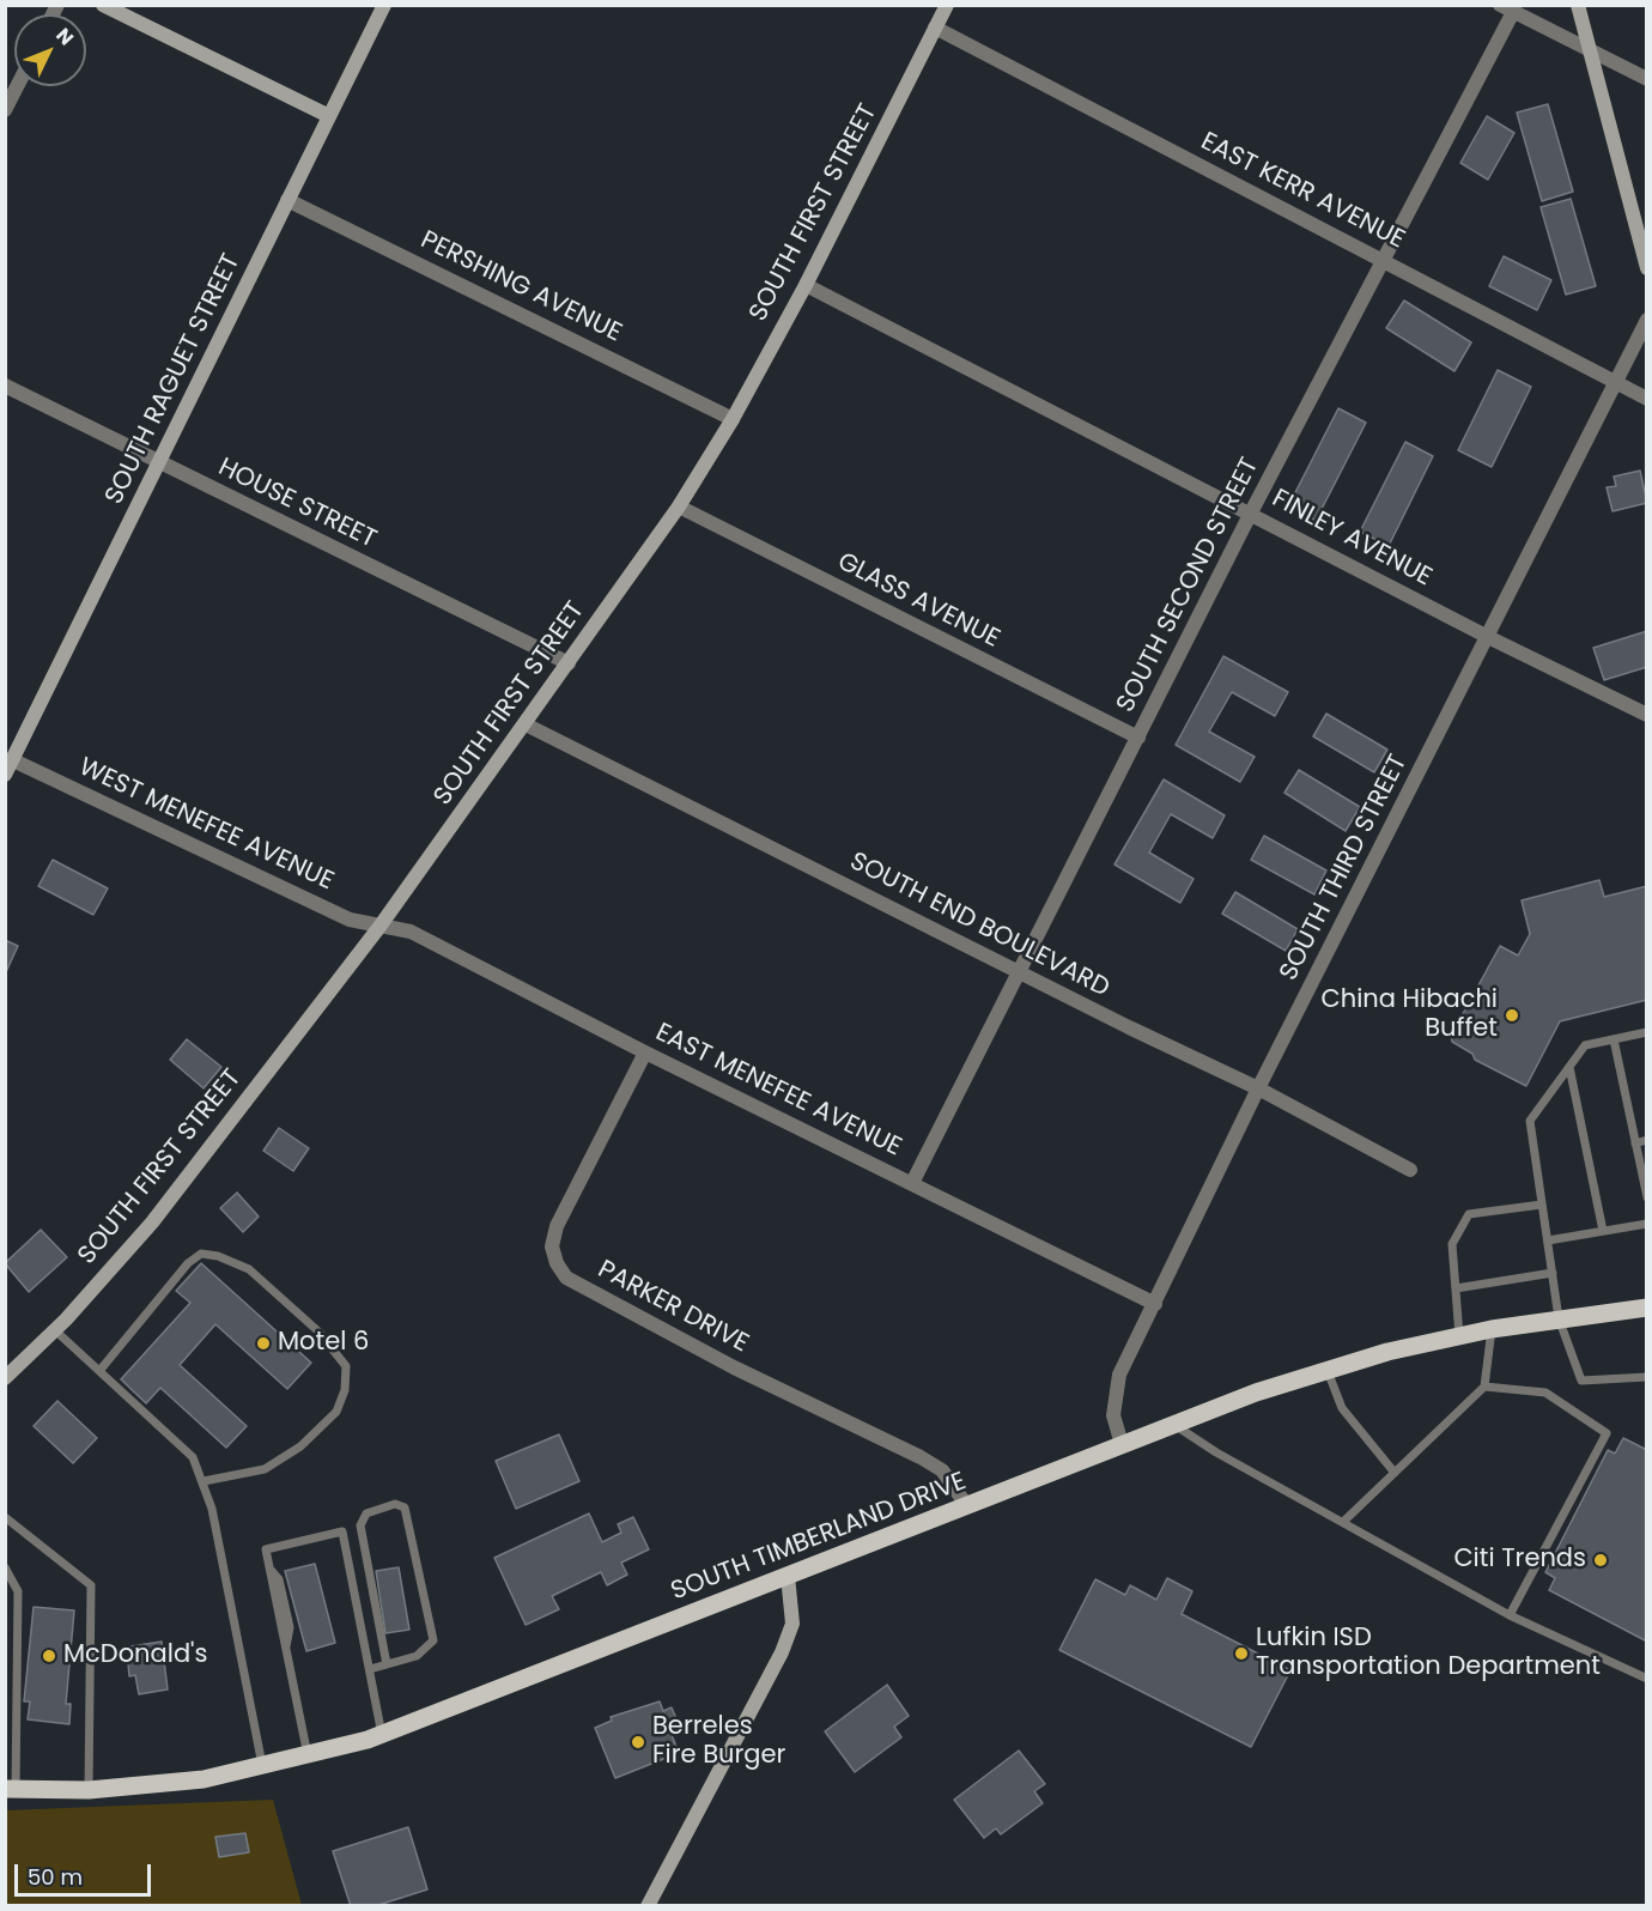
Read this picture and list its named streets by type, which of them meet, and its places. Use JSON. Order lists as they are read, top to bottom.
{
  "streets": {
    "main road": ["SOUTH TIMBERLAND DRIVE"],
    "street": [
      "EAST KERR AVENUE",
      "SOUTH FIRST STREET",
      "PERSHING AVENUE",
      "SOUTH RAGUET STREET",
      "HOUSE STREET",
      "FINLEY AVENUE",
      "SOUTH SECOND STREET",
      "GLASS AVENUE",
      "WEST MENEFEE AVENUE",
      "SOUTH THIRD STREET",
      "SOUTH END BOULEVARD",
      "EAST MENEFEE AVENUE",
      "PARKER DRIVE"
    ]
  },
  "crossings": [
    ["EAST KERR AVENUE", "SOUTH FIRST STREET"],
    ["EAST KERR AVENUE", "SOUTH SECOND STREET"],
    ["EAST KERR AVENUE", "SOUTH THIRD STREET"],
    ["SOUTH FIRST STREET", "PERSHING AVENUE"],
    ["SOUTH FIRST STREET", "HOUSE STREET"],
    ["SOUTH FIRST STREET", "FINLEY AVENUE"],
    ["SOUTH FIRST STREET", "GLASS AVENUE"],
    ["SOUTH FIRST STREET", "WEST MENEFEE AVENUE"],
    ["SOUTH FIRST STREET", "SOUTH END BOULEVARD"],
    ["SOUTH FIRST STREET", "EAST MENEFEE AVENUE"],
    ["PERSHING AVENUE", "SOUTH RAGUET STREET"],
    ["SOUTH RAGUET STREET", "HOUSE STREET"],
    ["SOUTH RAGUET STREET", "WEST MENEFEE AVENUE"],
    ["FINLEY AVENUE", "SOUTH SECOND STREET"],
    ["FINLEY AVENUE", "SOUTH THIRD STREET"],
    ["SOUTH SECOND STREET", "GLASS AVENUE"],
    ["SOUTH SECOND STREET", "SOUTH END BOULEVARD"],
    ["SOUTH SECOND STREET", "EAST MENEFEE AVENUE"],
    ["WEST MENEFEE AVENUE", "EAST MENEFEE AVENUE"],
    ["SOUTH THIRD STREET", "SOUTH END BOULEVARD"],
    ["SOUTH THIRD STREET", "EAST MENEFEE AVENUE"],
    ["SOUTH THIRD STREET", "SOUTH TIMBERLAND DRIVE"],
    ["EAST MENEFEE AVENUE", "PARKER DRIVE"],
    ["PARKER DRIVE", "SOUTH TIMBERLAND DRIVE"]
  ],
  "places": [
    "China Hibachi Buffet",
    "Motel 6",
    "Citi Trends",
    "Lufkin ISD Transportation Department",
    "McDonald's",
    "Berreles Fire Burger"
  ],
  "scale_bar": "50 m",
  "north": "top right"
}
